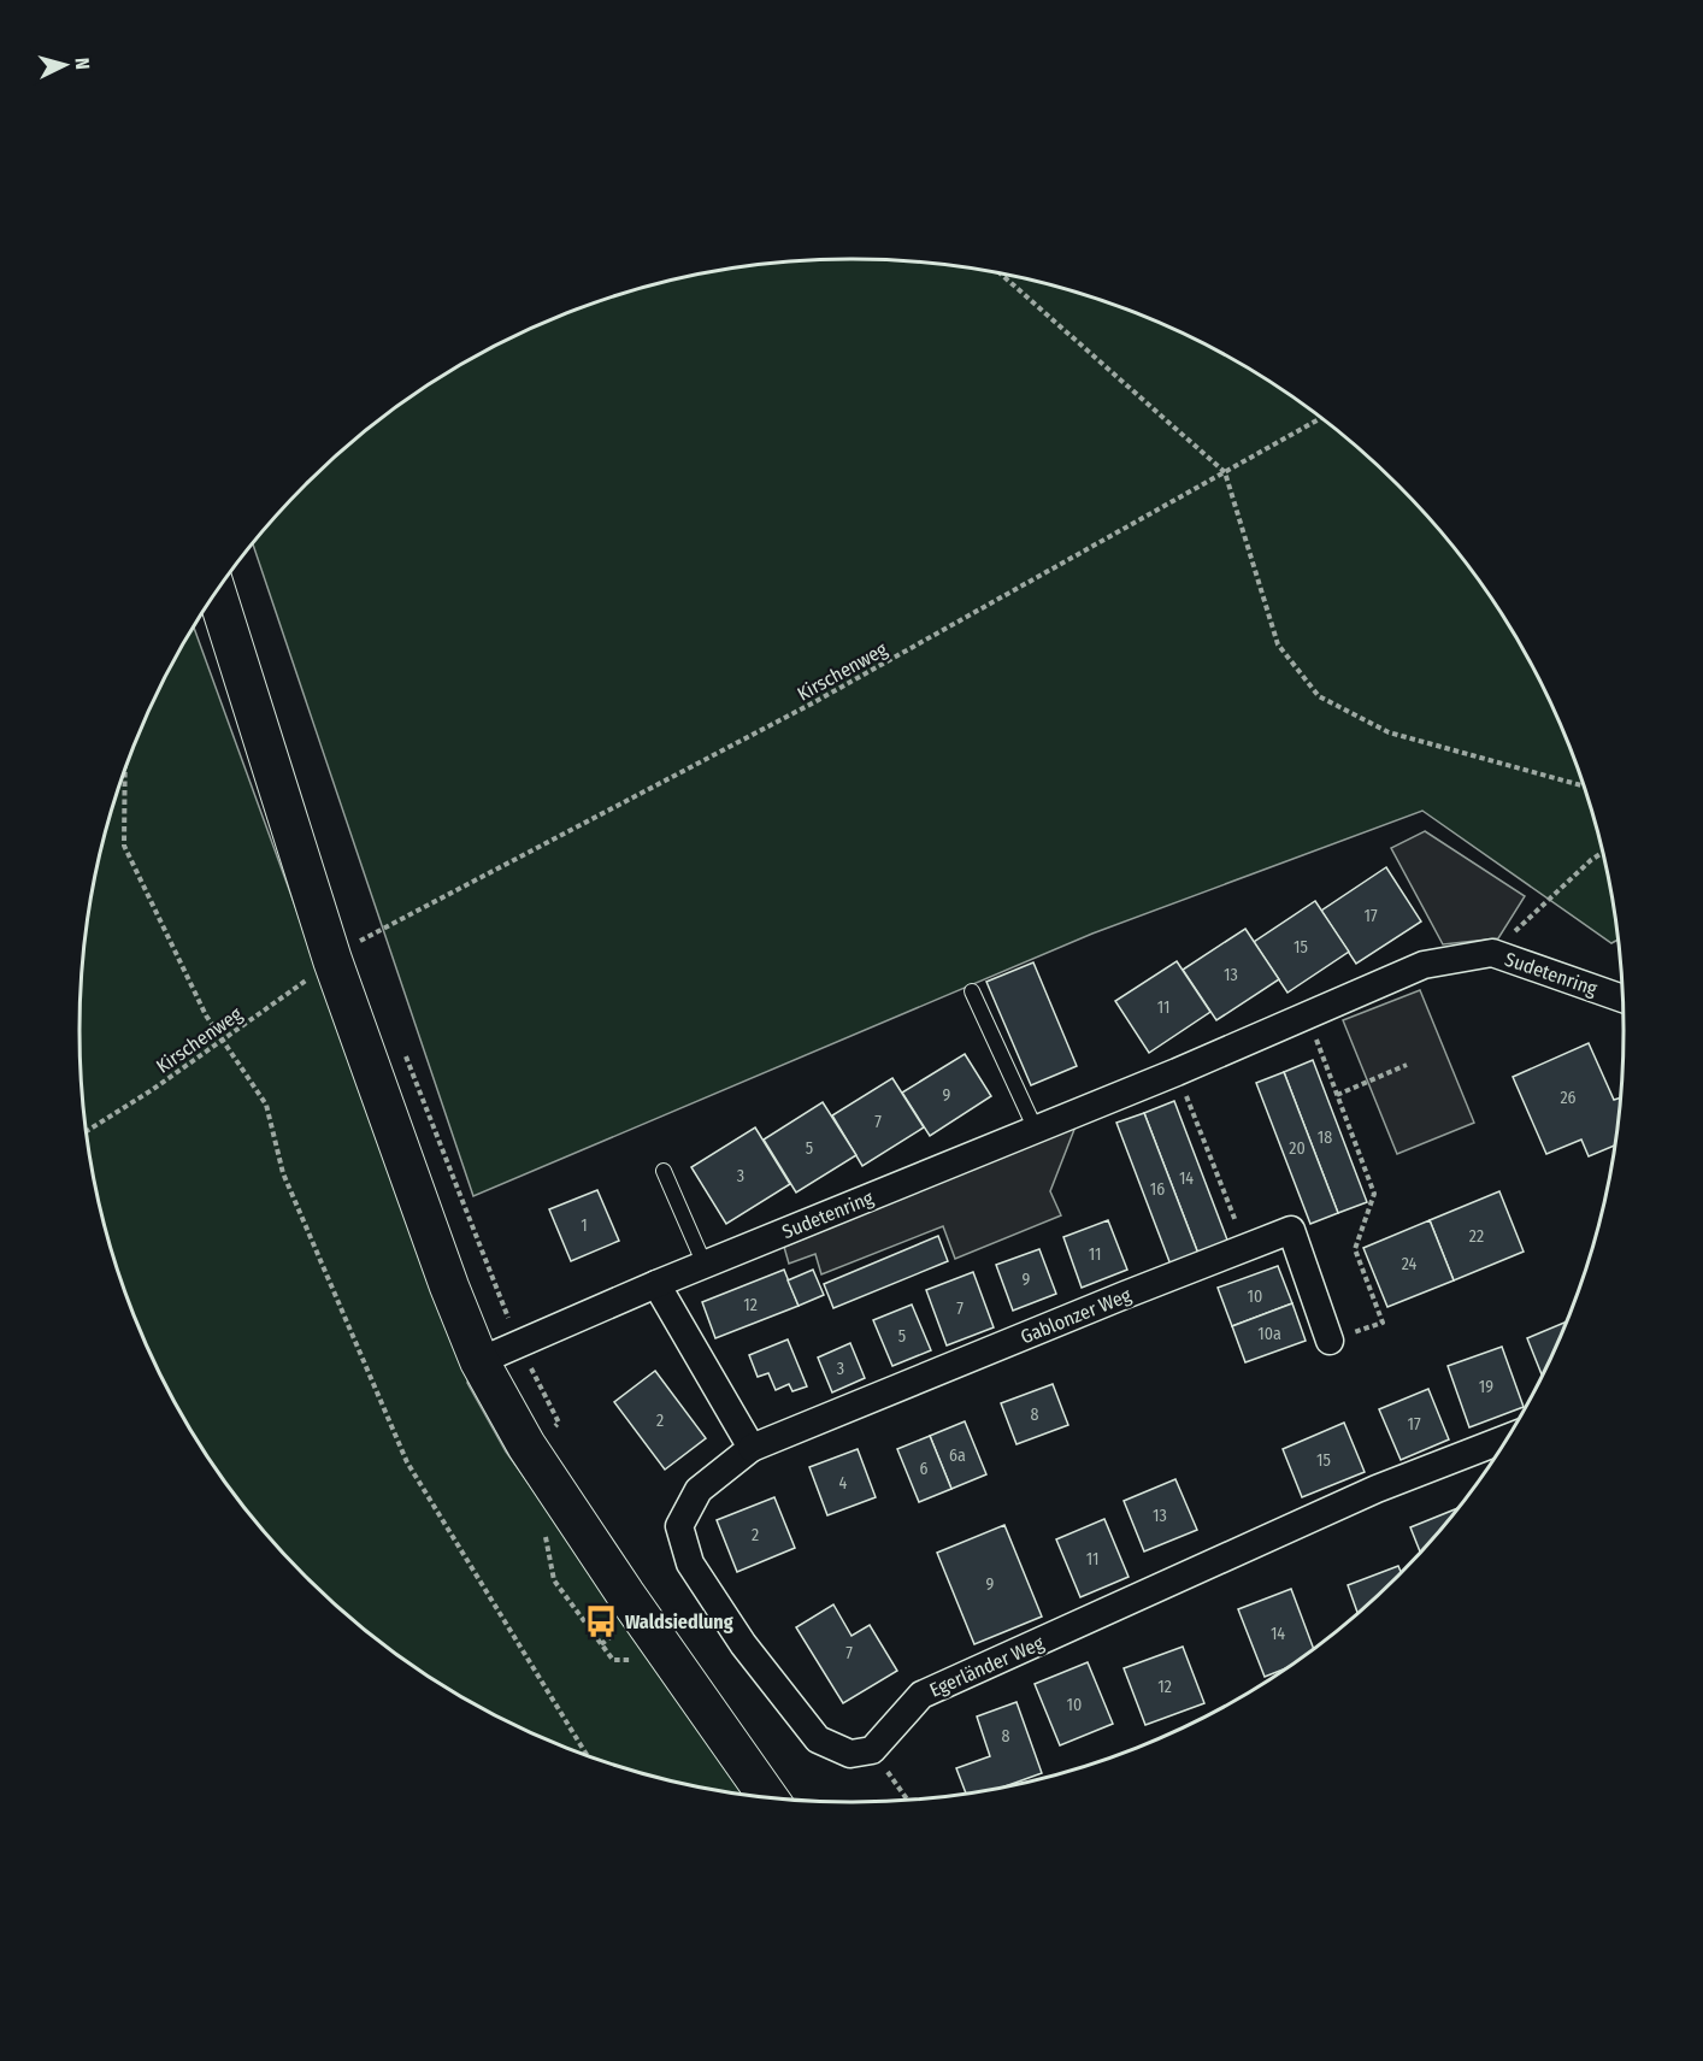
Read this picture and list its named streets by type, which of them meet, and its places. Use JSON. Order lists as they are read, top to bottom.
{
  "streets": {
    "street": ["Sudetenring", "Gablonzer Weg", "Egerländer Weg"],
    "path": ["Kirschenweg"]
  },
  "places": {
    "bus stop": ["Waldsiedlung"]
  },
  "house_numbers": [
    "17",
    "15",
    "13",
    "11",
    "9",
    "26",
    "7",
    "18",
    "5",
    "20",
    "3",
    "14",
    "16",
    "1",
    "22",
    "11",
    "24",
    "9",
    "10",
    "12",
    "7",
    "10a",
    "5",
    "3",
    "19",
    "8",
    "2",
    "17",
    "6a",
    "15",
    "6",
    "4",
    "13",
    "2",
    "11",
    "9",
    "14",
    "7",
    "12",
    "10",
    "8"
  ],
  "north": "right"
}
